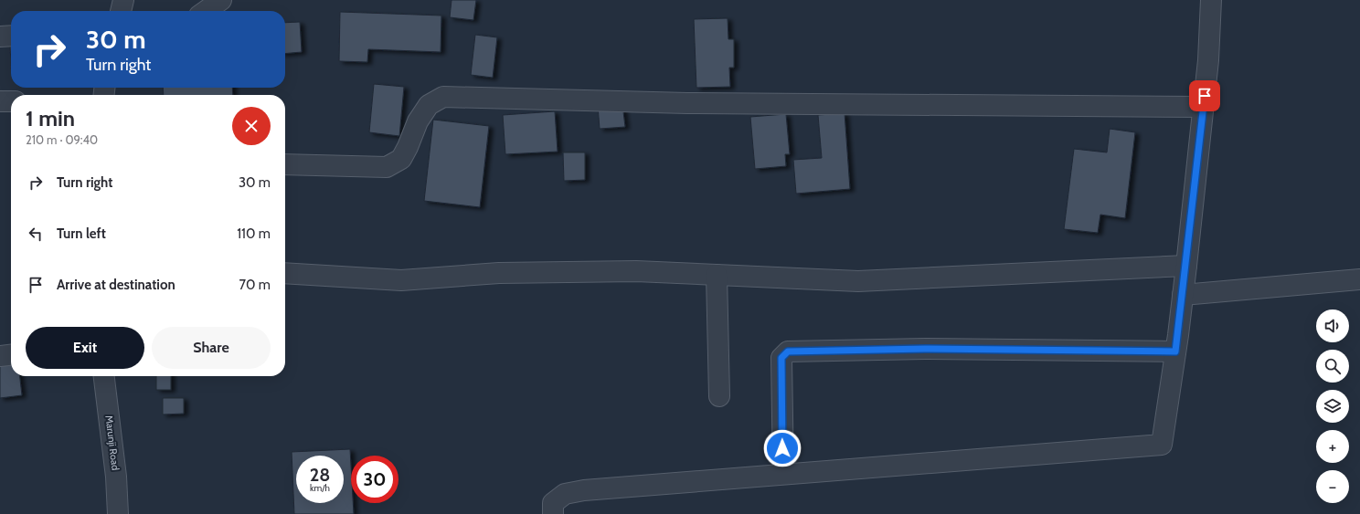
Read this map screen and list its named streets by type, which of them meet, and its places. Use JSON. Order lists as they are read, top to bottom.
{
  "streets": {
    "street": ["Marunji Road"]
  },
  "page": {
    "turn": ["30 m", "Turn right"],
    "heading": ["1 min", "210 m · 09:40"],
    "list": [
      {
        "name": "Turn right",
        "value": "30 m"
      },
      {
        "name": "Turn left",
        "value": "110 m"
      },
      {
        "name": "Arrive at destination",
        "value": "70 m"
      }
    ],
    "map_buttons": ["+", "−"],
    "buttons": ["Exit", "Share"],
    "speed": "28 km/h",
    "limit": "30"
  }
}
